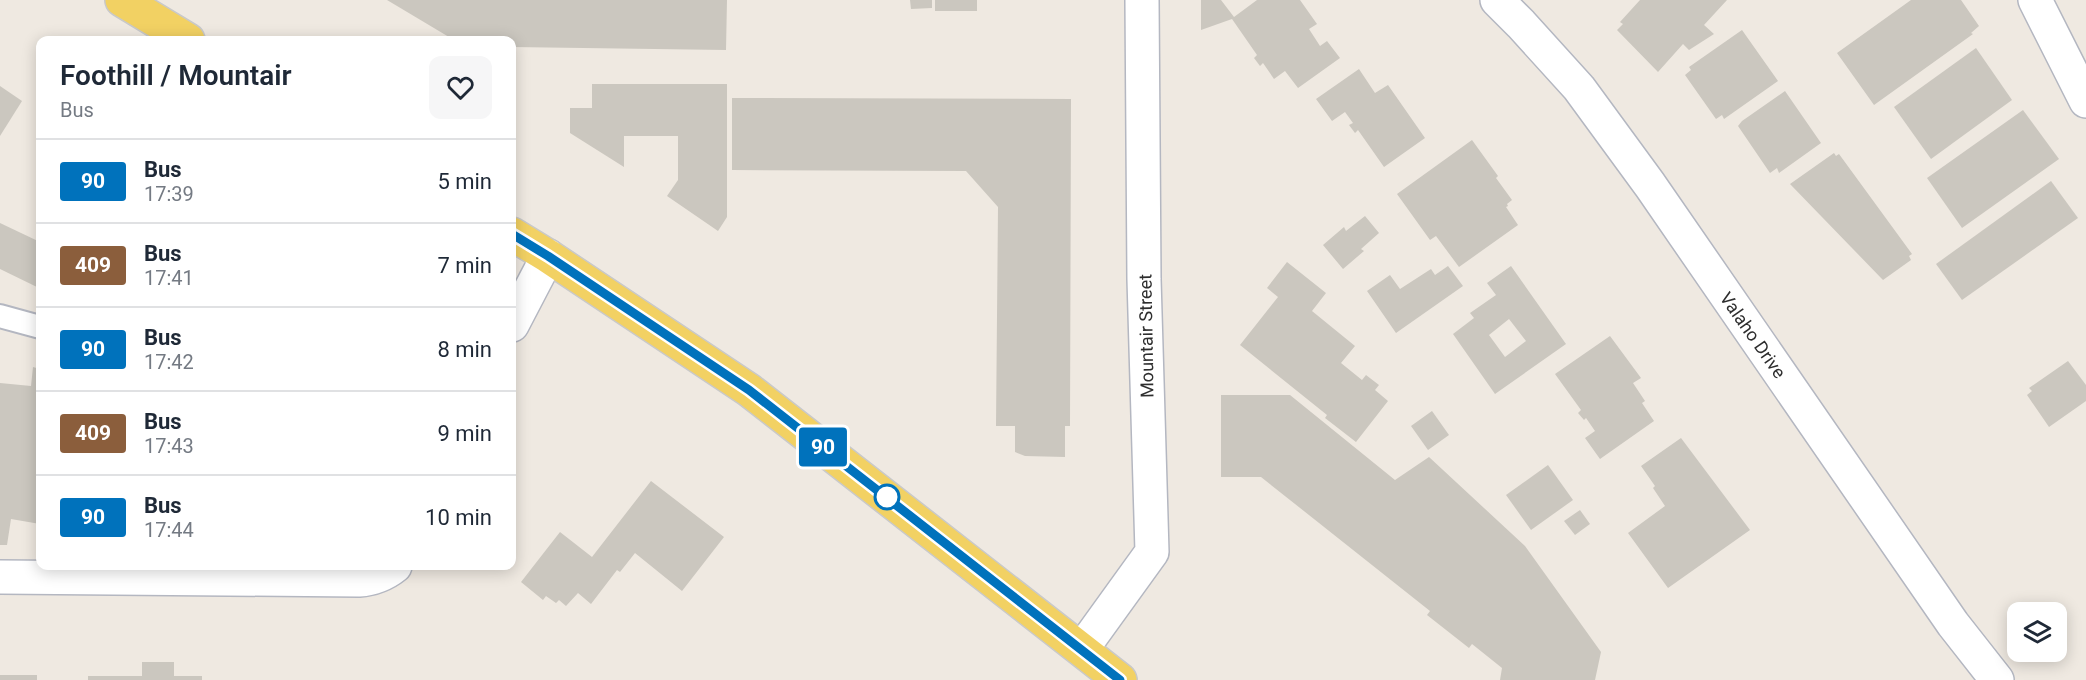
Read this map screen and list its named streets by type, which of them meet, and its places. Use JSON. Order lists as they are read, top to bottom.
{
  "streets": {
    "street": ["Valaho Drive", "Mountair Street"]
  },
  "lines": ["bus line 90"],
  "page": {
    "on_map": "90",
    "heading": ["Foothill / Mountair", "Bus"],
    "list": [
      {
        "mark": "90",
        "name": "Bus",
        "note": "17:39",
        "value": "5 min"
      },
      {
        "mark": "409",
        "name": "Bus",
        "note": "17:41",
        "value": "7 min"
      },
      {
        "mark": "90",
        "name": "Bus",
        "note": "17:42",
        "value": "8 min"
      },
      {
        "mark": "409",
        "name": "Bus",
        "note": "17:43",
        "value": "9 min"
      },
      {
        "mark": "90",
        "name": "Bus",
        "note": "17:44",
        "value": "10 min"
      }
    ]
  }
}
